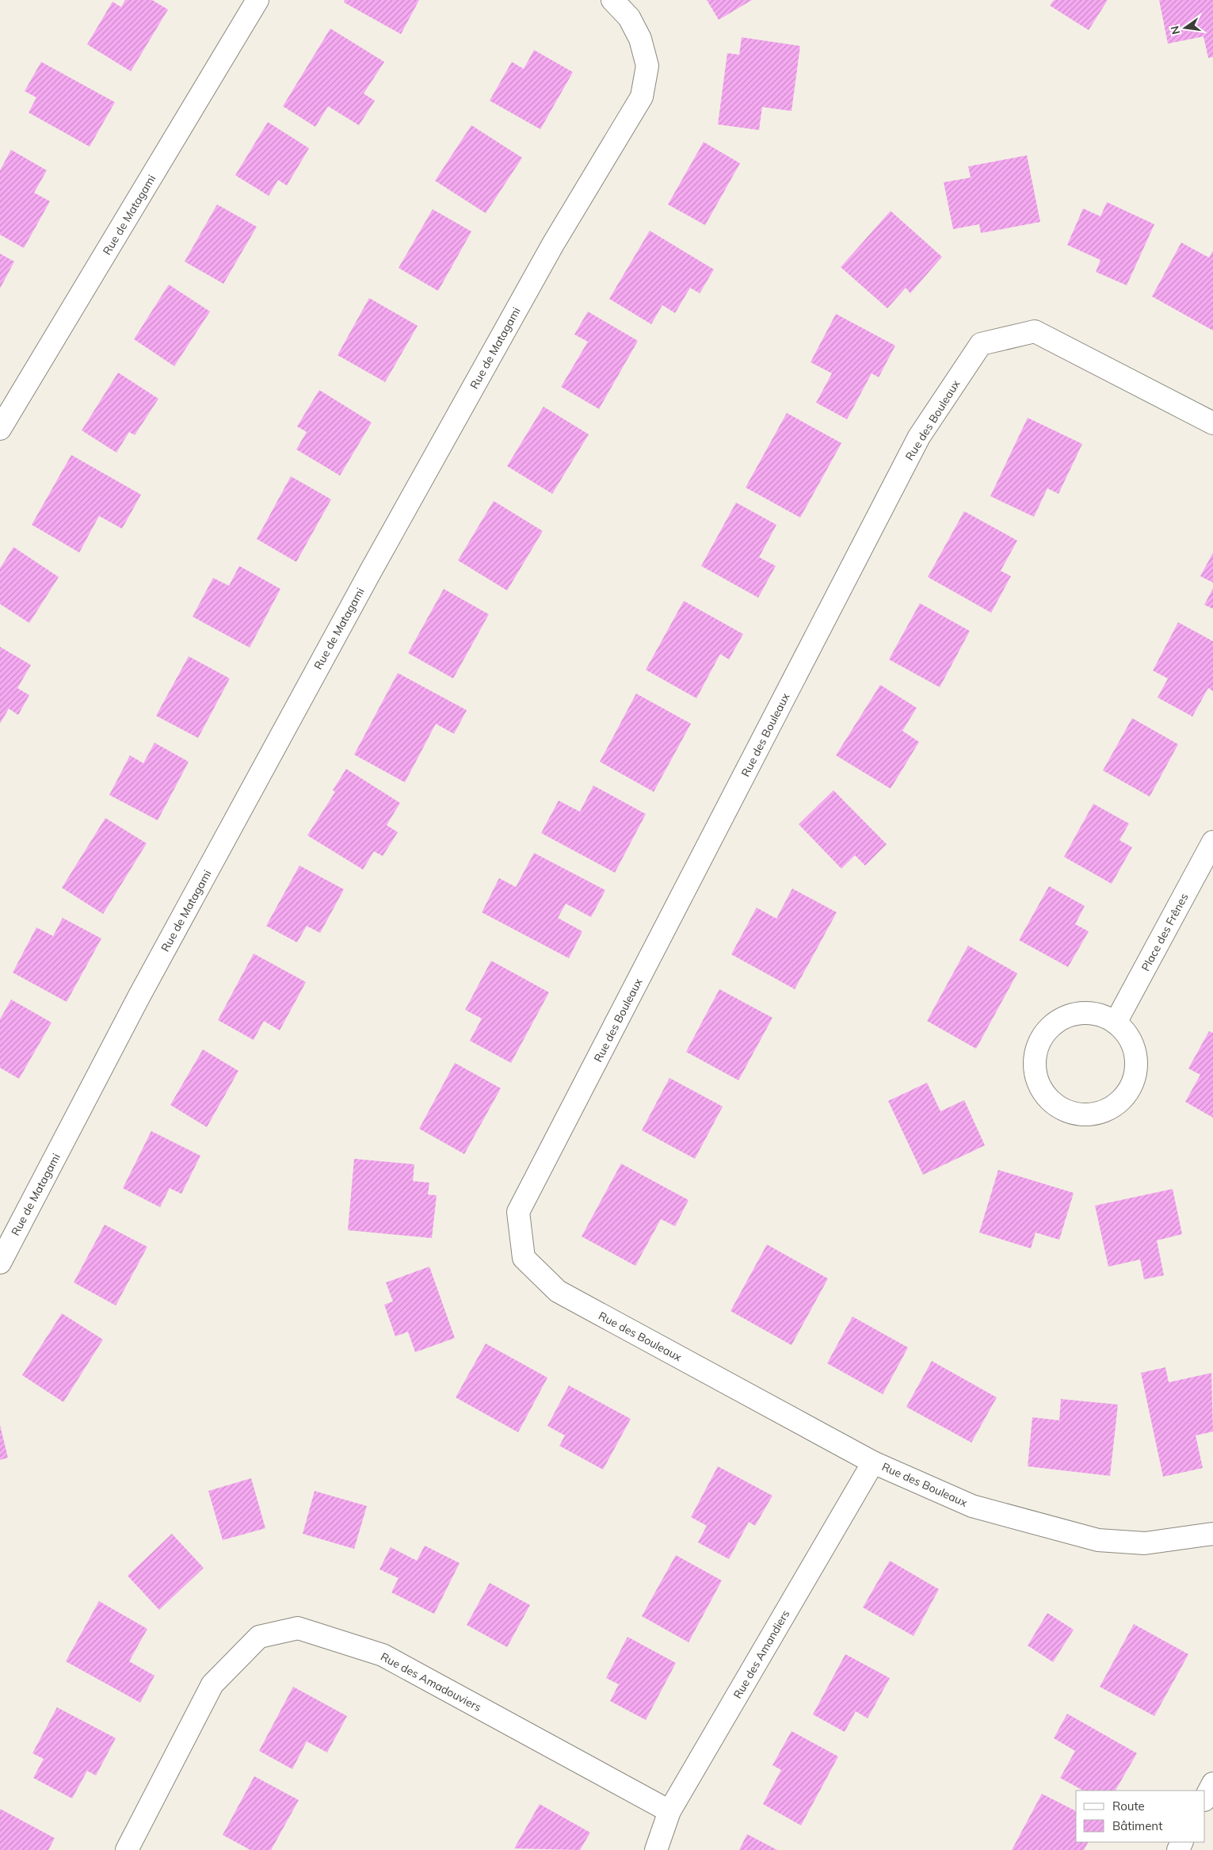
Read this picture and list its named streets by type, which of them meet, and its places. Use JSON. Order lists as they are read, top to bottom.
{
  "streets": {
    "street": [
      "Rue de Matagami",
      "Rue des Bouleaux",
      "Place des Frênes",
      "Rue des Amandiers",
      "Rue des Amadouviers"
    ]
  },
  "crossings": [
    ["Rue des Bouleaux", "Rue des Amandiers"],
    ["Rue des Amandiers", "Rue des Amadouviers"]
  ],
  "legend": ["Route", "Bâtiment"],
  "north": "left"
}
